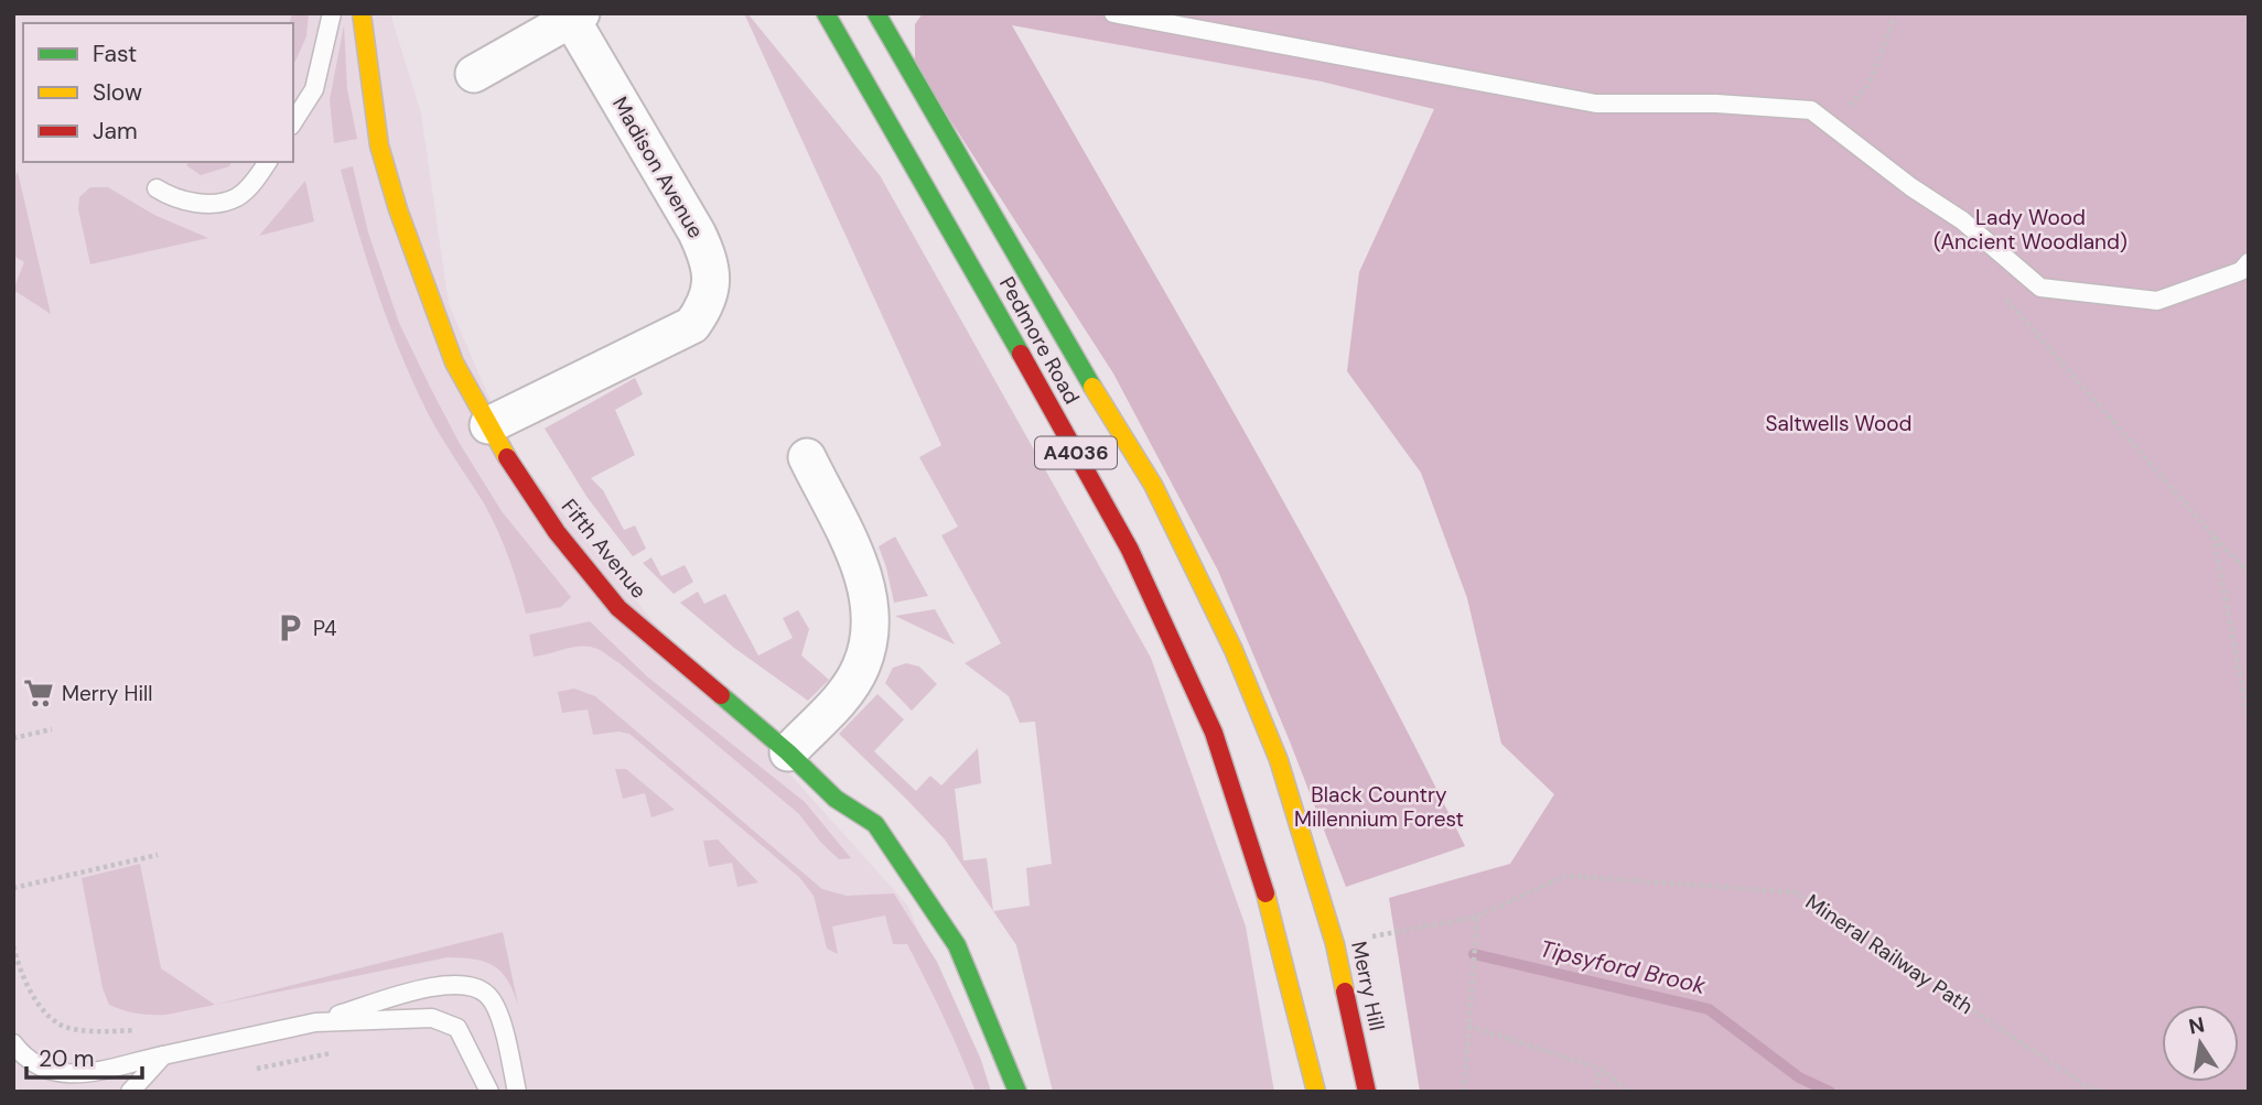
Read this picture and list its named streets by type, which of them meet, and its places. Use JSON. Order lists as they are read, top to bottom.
{
  "streets": {
    "main road": [
      "Pedmore Road",
      "A4036",
      "Fifth Avenue",
      "Merry Hill"
    ],
    "street": ["Madison Avenue"],
    "path": ["Mineral Railway Path"]
  },
  "crossings": [
    ["Madison Avenue", "Fifth Avenue"],
    ["Pedmore Road", "Merry Hill"]
  ],
  "water": ["Tipsyford Brook"],
  "parks": ["Lady Wood (Ancient Woodland)", "Saltwells Wood", "Black Country Millennium Forest"],
  "places": {
    "parking": ["P4"],
    "supermarket": ["Merry Hill"]
  },
  "legend": ["Fast", "Slow", "Jam"],
  "scale_bar": "20 m",
  "north": "top"
}
